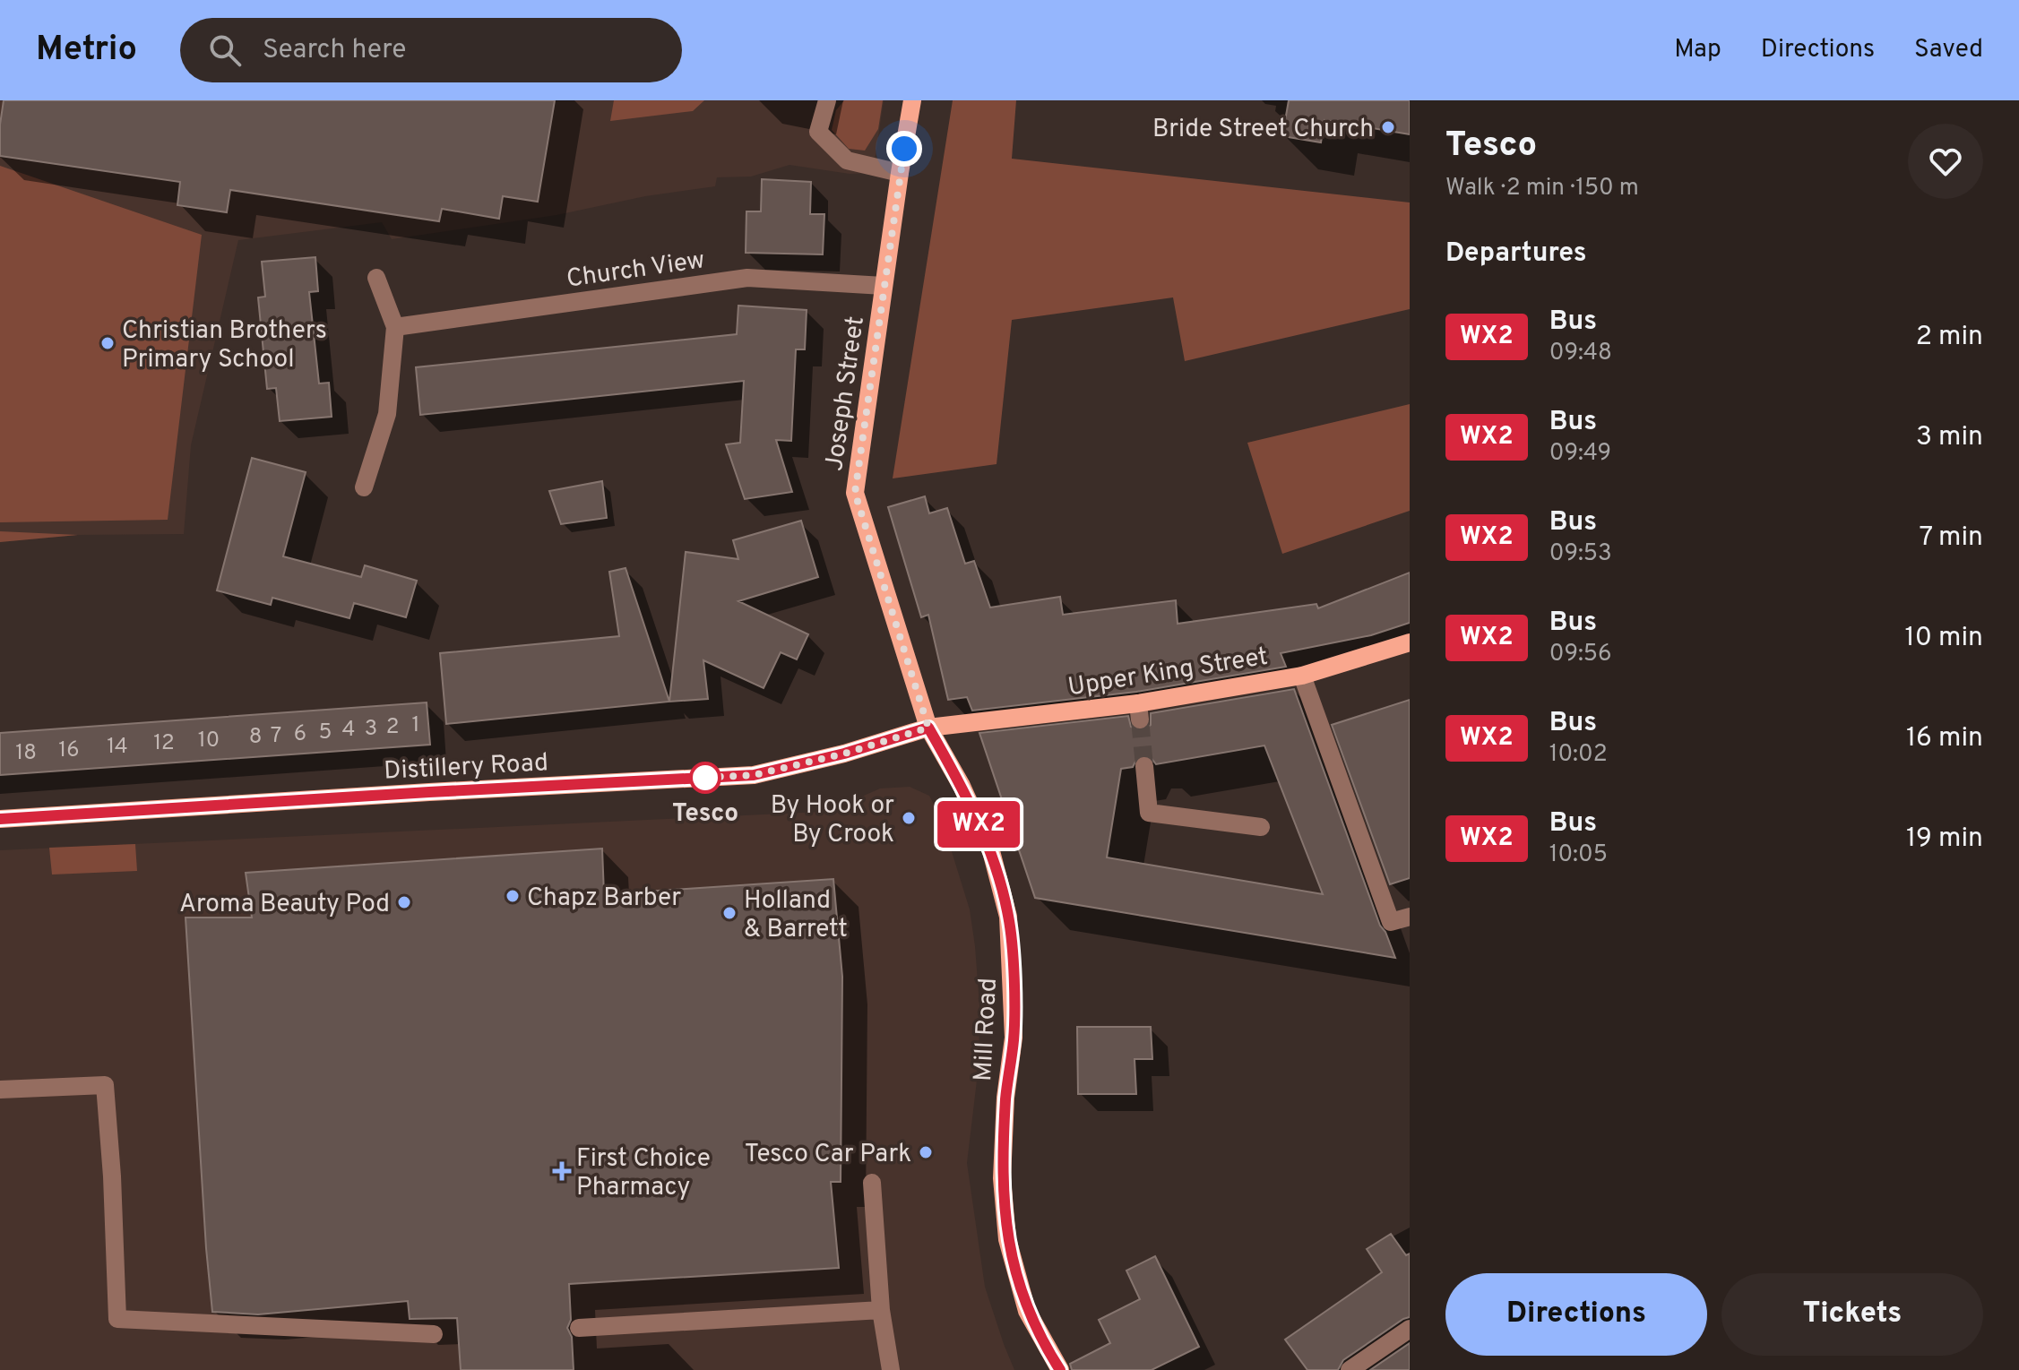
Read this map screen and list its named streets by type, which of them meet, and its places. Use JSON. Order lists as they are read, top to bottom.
{
  "streets": {
    "main road": [
      "Joseph Street",
      "Upper King Street",
      "Distillery Road",
      "Mill Road"
    ],
    "street": ["Church View"]
  },
  "crossings": [
    ["Church View", "Joseph Street"],
    ["Joseph Street", "Upper King Street"],
    ["Joseph Street", "Distillery Road"],
    ["Joseph Street", "Mill Road"],
    ["Upper King Street", "Distillery Road"],
    ["Upper King Street", "Mill Road"],
    ["Distillery Road", "Mill Road"]
  ],
  "places": {
    "other": [
      "Bride Street Church",
      "Christian Brothers Primary School",
      "Tesco",
      "By Hook or By Crook",
      "Chapz Barber",
      "Aroma Beauty Pod",
      "Holland & Barrett",
      "Tesco Car Park"
    ],
    "health": ["First Choice Pharmacy"]
  },
  "lines": ["bus line WX2"],
  "house_numbers": [
    "1",
    "2",
    "3",
    "4",
    "5",
    "6",
    "7",
    "8",
    "10",
    "12",
    "14",
    "16",
    "18"
  ],
  "page": {
    "header": "Metrio",
    "search": "Search here",
    "nav": ["Map", "Directions", "Saved"],
    "on_map": "WX2",
    "heading": [
      ["Tesco", "Walk · 2 min · 150 m"],
      "Departures"
    ],
    "list": [
      {
        "mark": "WX2",
        "name": "Bus",
        "note": "09:48",
        "value": "2 min"
      },
      {
        "mark": "WX2",
        "name": "Bus",
        "note": "09:49",
        "value": "3 min"
      },
      {
        "mark": "WX2",
        "name": "Bus",
        "note": "09:53",
        "value": "7 min"
      },
      {
        "mark": "WX2",
        "name": "Bus",
        "note": "09:56",
        "value": "10 min"
      },
      {
        "mark": "WX2",
        "name": "Bus",
        "note": "10:02",
        "value": "16 min"
      },
      {
        "mark": "WX2",
        "name": "Bus",
        "note": "10:05",
        "value": "19 min"
      }
    ],
    "buttons": ["Directions", "Tickets"]
  }
}
